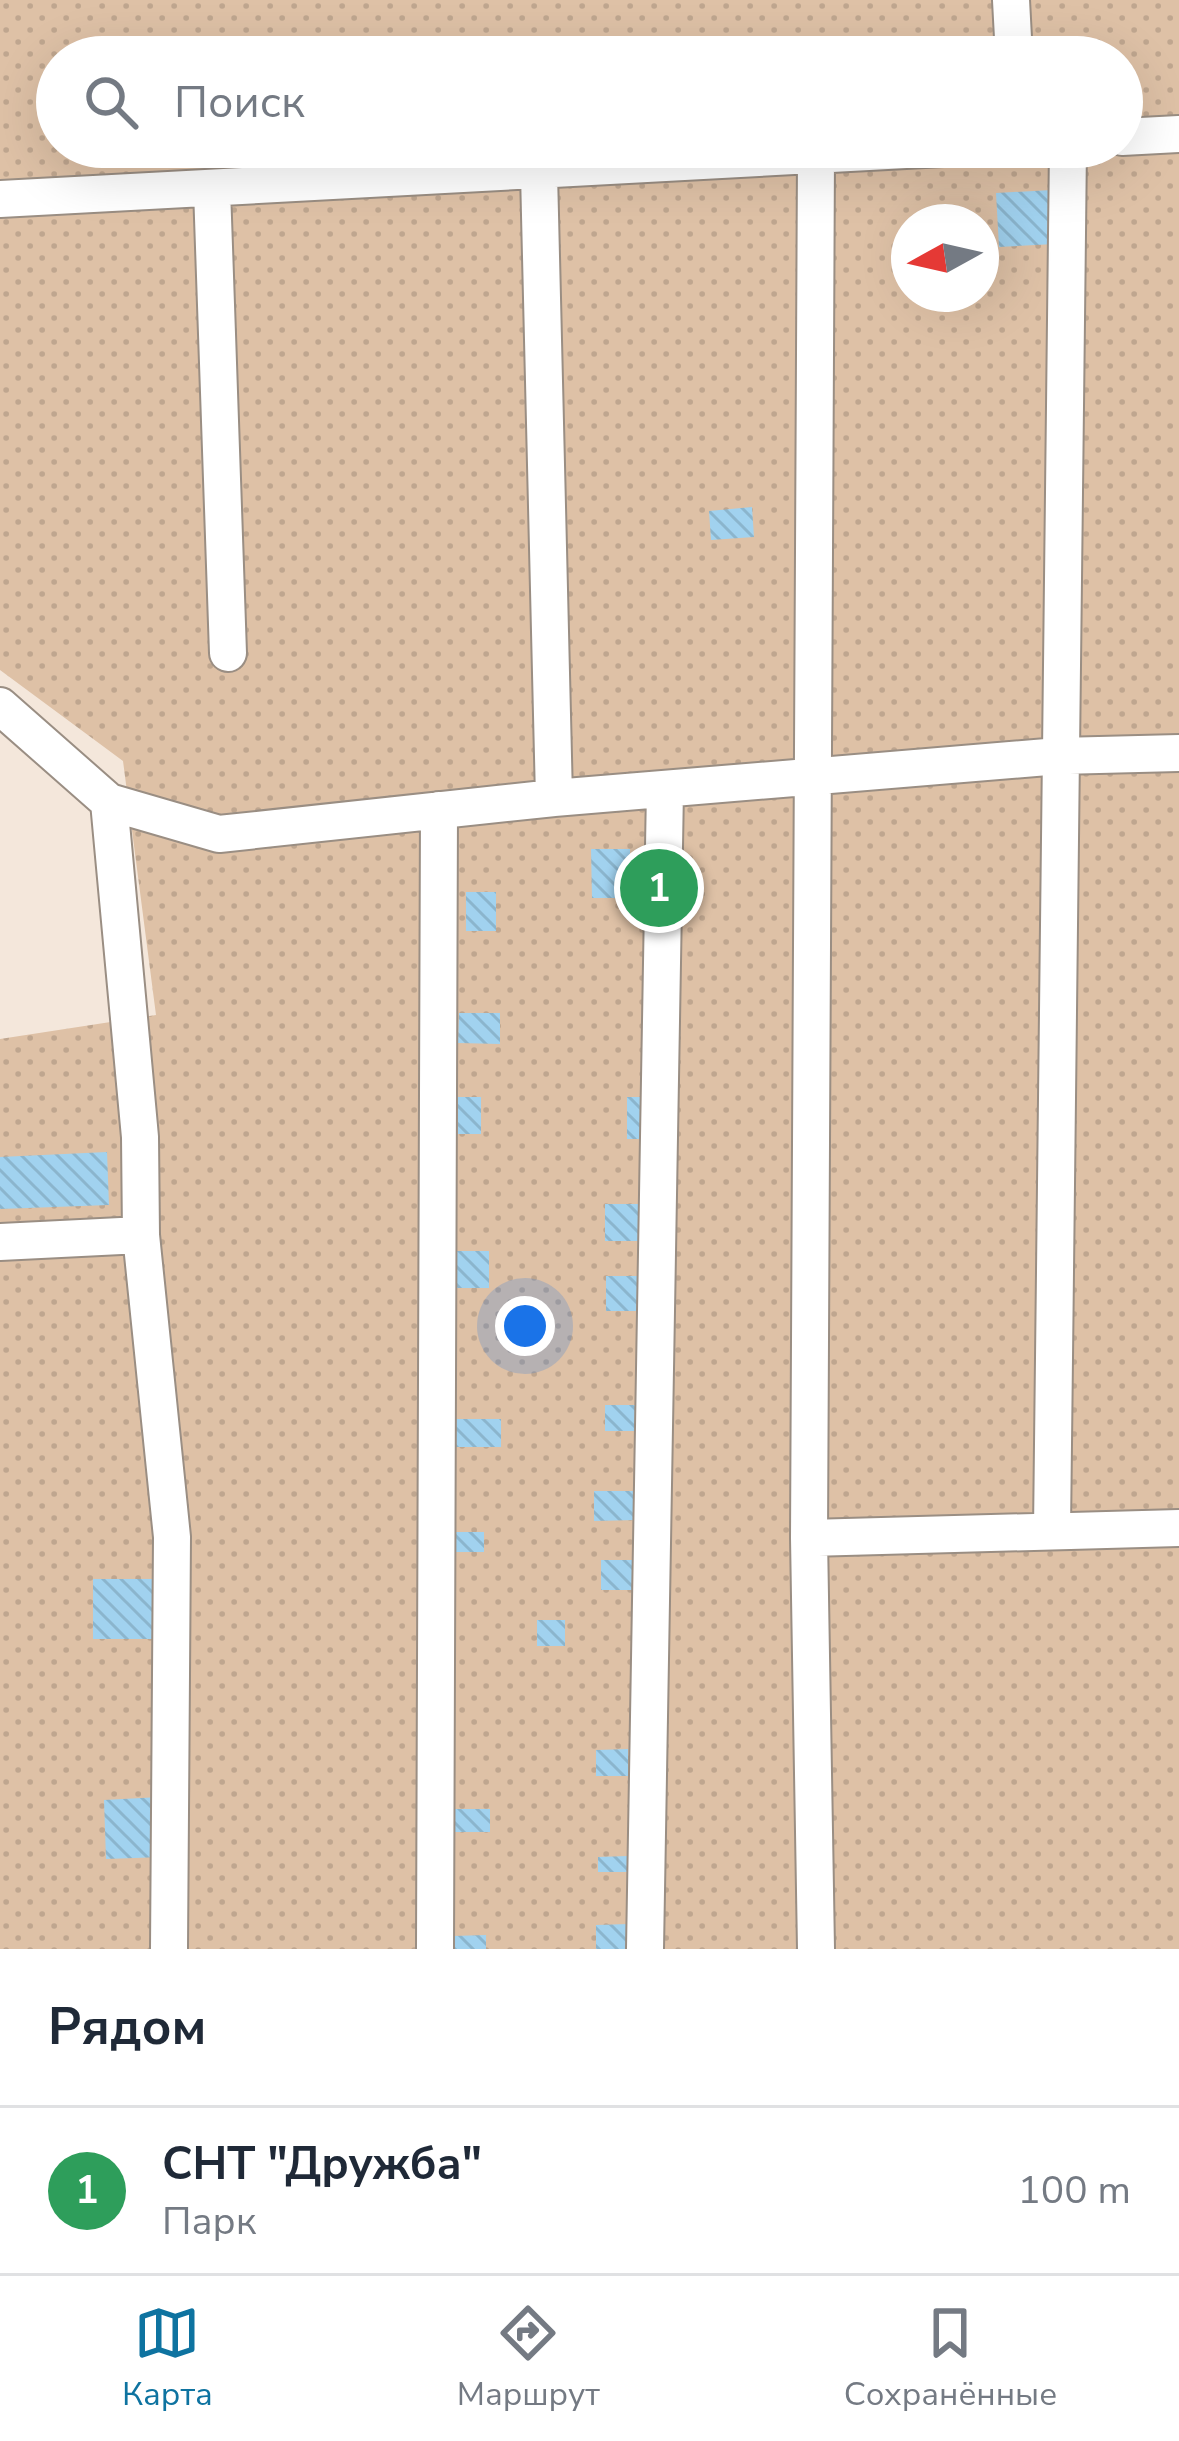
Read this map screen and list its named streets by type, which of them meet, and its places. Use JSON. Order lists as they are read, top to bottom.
{
  "north": "left",
  "page": {
    "search": "Поиск",
    "pins": "1",
    "heading": "Рядом",
    "list": [
      {
        "mark": "1",
        "name": "СНТ \"Дружба\"",
        "note": "Парк",
        "value": "100 m"
      }
    ],
    "nav": ["Карта", "Маршрут", "Сохранённые"]
  }
}
